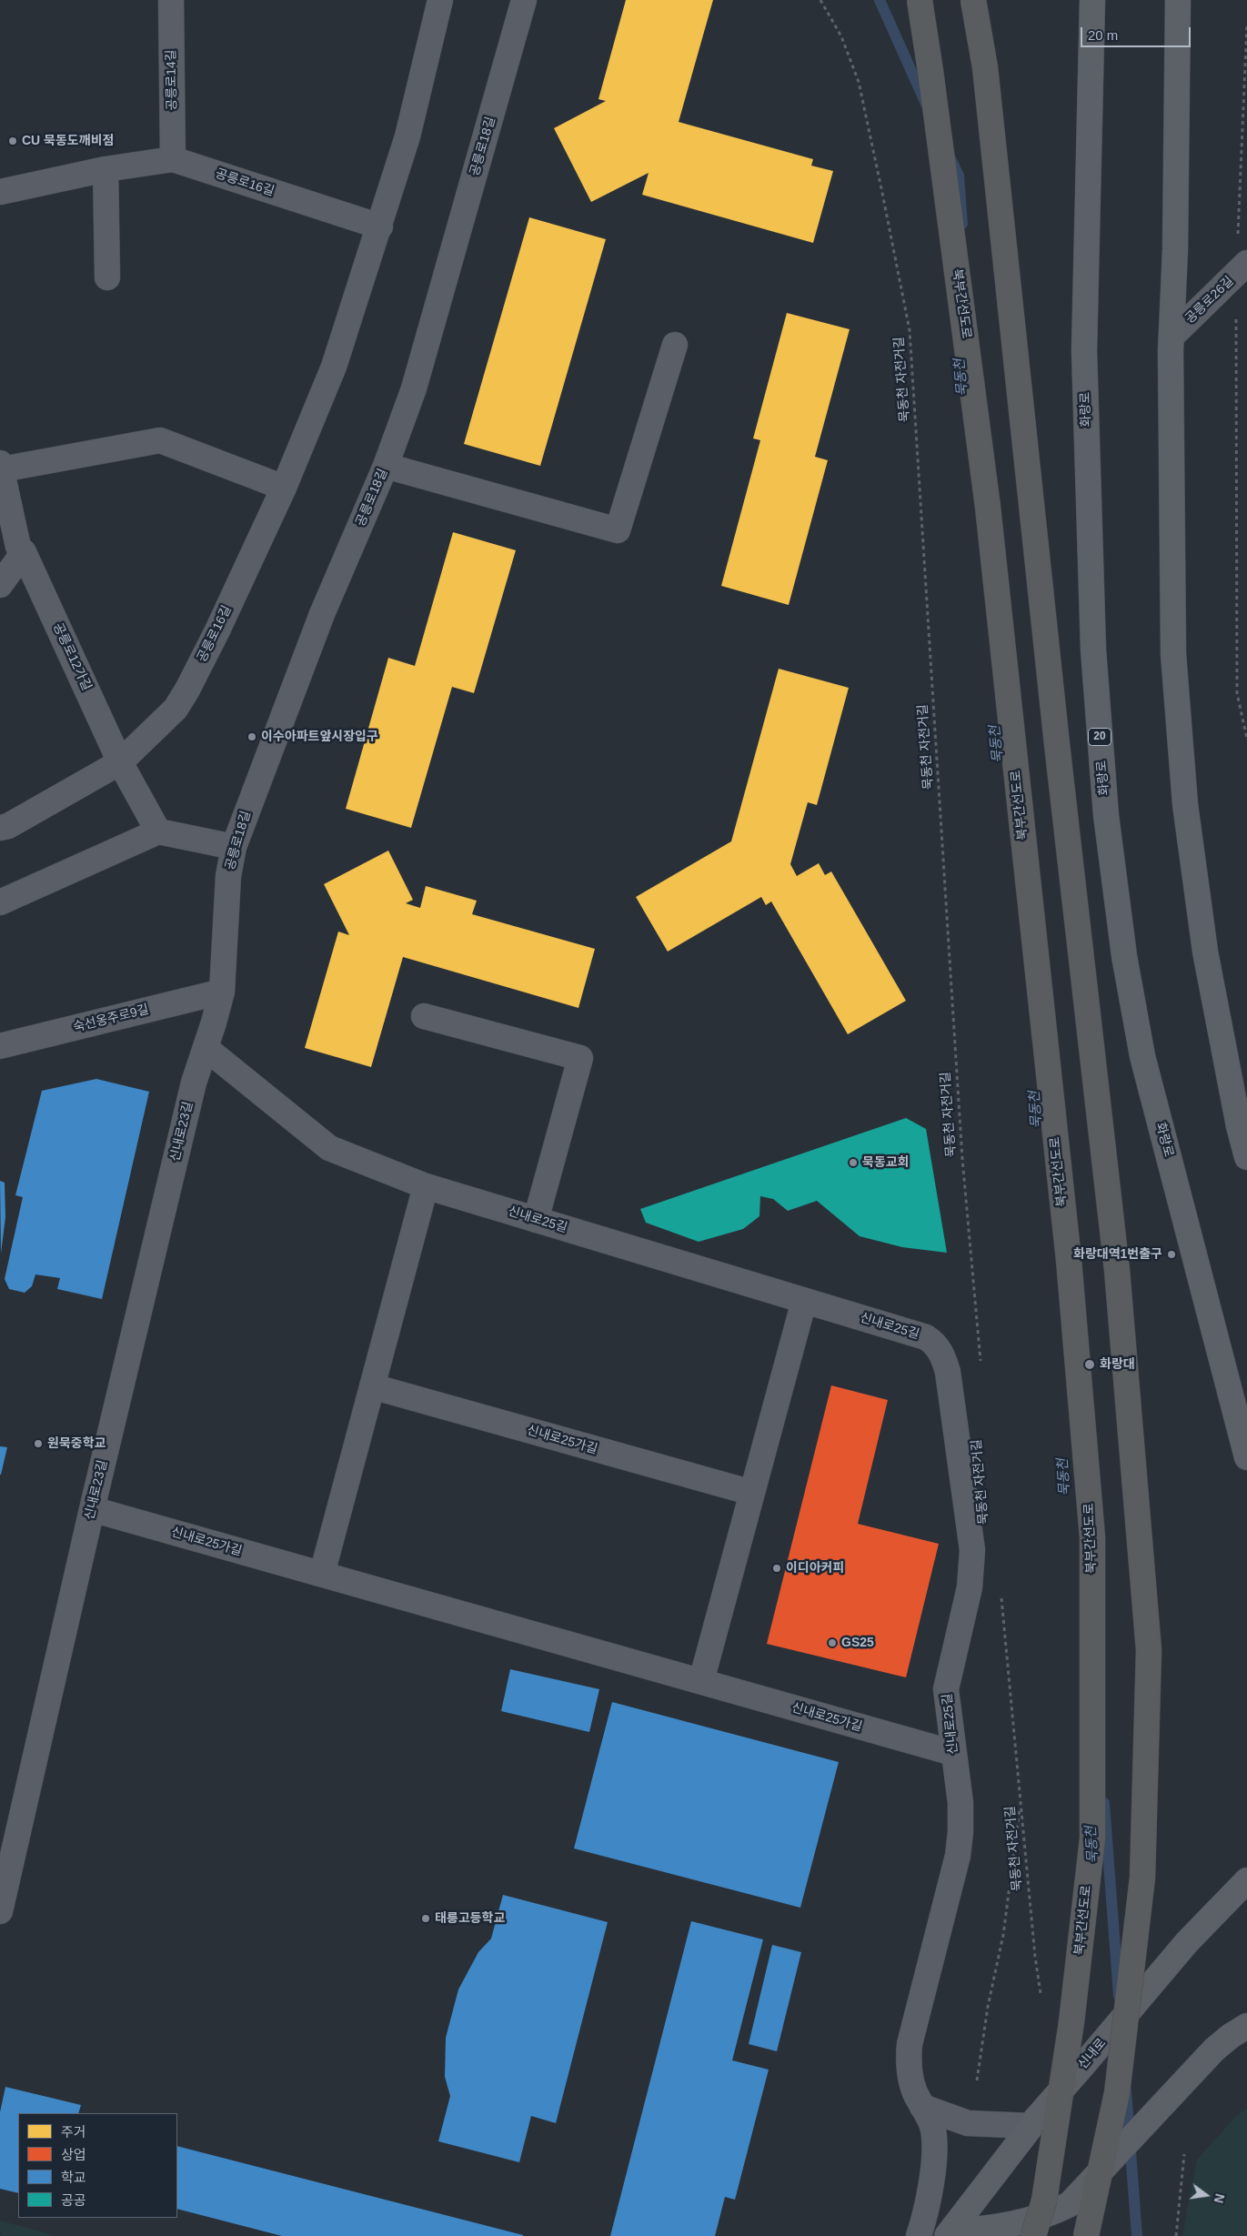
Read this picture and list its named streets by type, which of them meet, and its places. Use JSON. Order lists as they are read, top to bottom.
{
  "streets": {
    "highway": ["북부간선도로"],
    "main road": ["화랑로", "20", "신내로"],
    "street": [
      "공릉로14길",
      "공릉로18길",
      "공릉로16길",
      "공릉로26길",
      "공릉로12가길",
      "숙선옹주로9길",
      "신내로23길",
      "신내로25길",
      "신내로25가길"
    ],
    "path": ["묵동천 자전거길"]
  },
  "crossings": [
    ["공릉로14길", "공릉로16길"],
    ["공릉로18길", "숙선옹주로9길"],
    ["공릉로18길", "신내로23길"],
    ["공릉로16길", "공릉로12가길"],
    ["숙선옹주로9길", "신내로23길"],
    ["신내로23길", "신내로25길"],
    ["신내로23길", "신내로25가길"],
    ["신내로25길", "신내로25가길"]
  ],
  "water": ["묵동천"],
  "places": [
    "CU 묵동도깨비점",
    "이수아파트앞시장입구",
    "묵동교회",
    "화랑대역1번출구",
    "화랑대",
    "원묵중학교",
    "이디아커피",
    "GS25",
    "태릉고등학교"
  ],
  "legend": [
    "주거",
    "상업",
    "학교",
    "공공"
  ],
  "scale_bar": "20 m",
  "north": "right"
}
